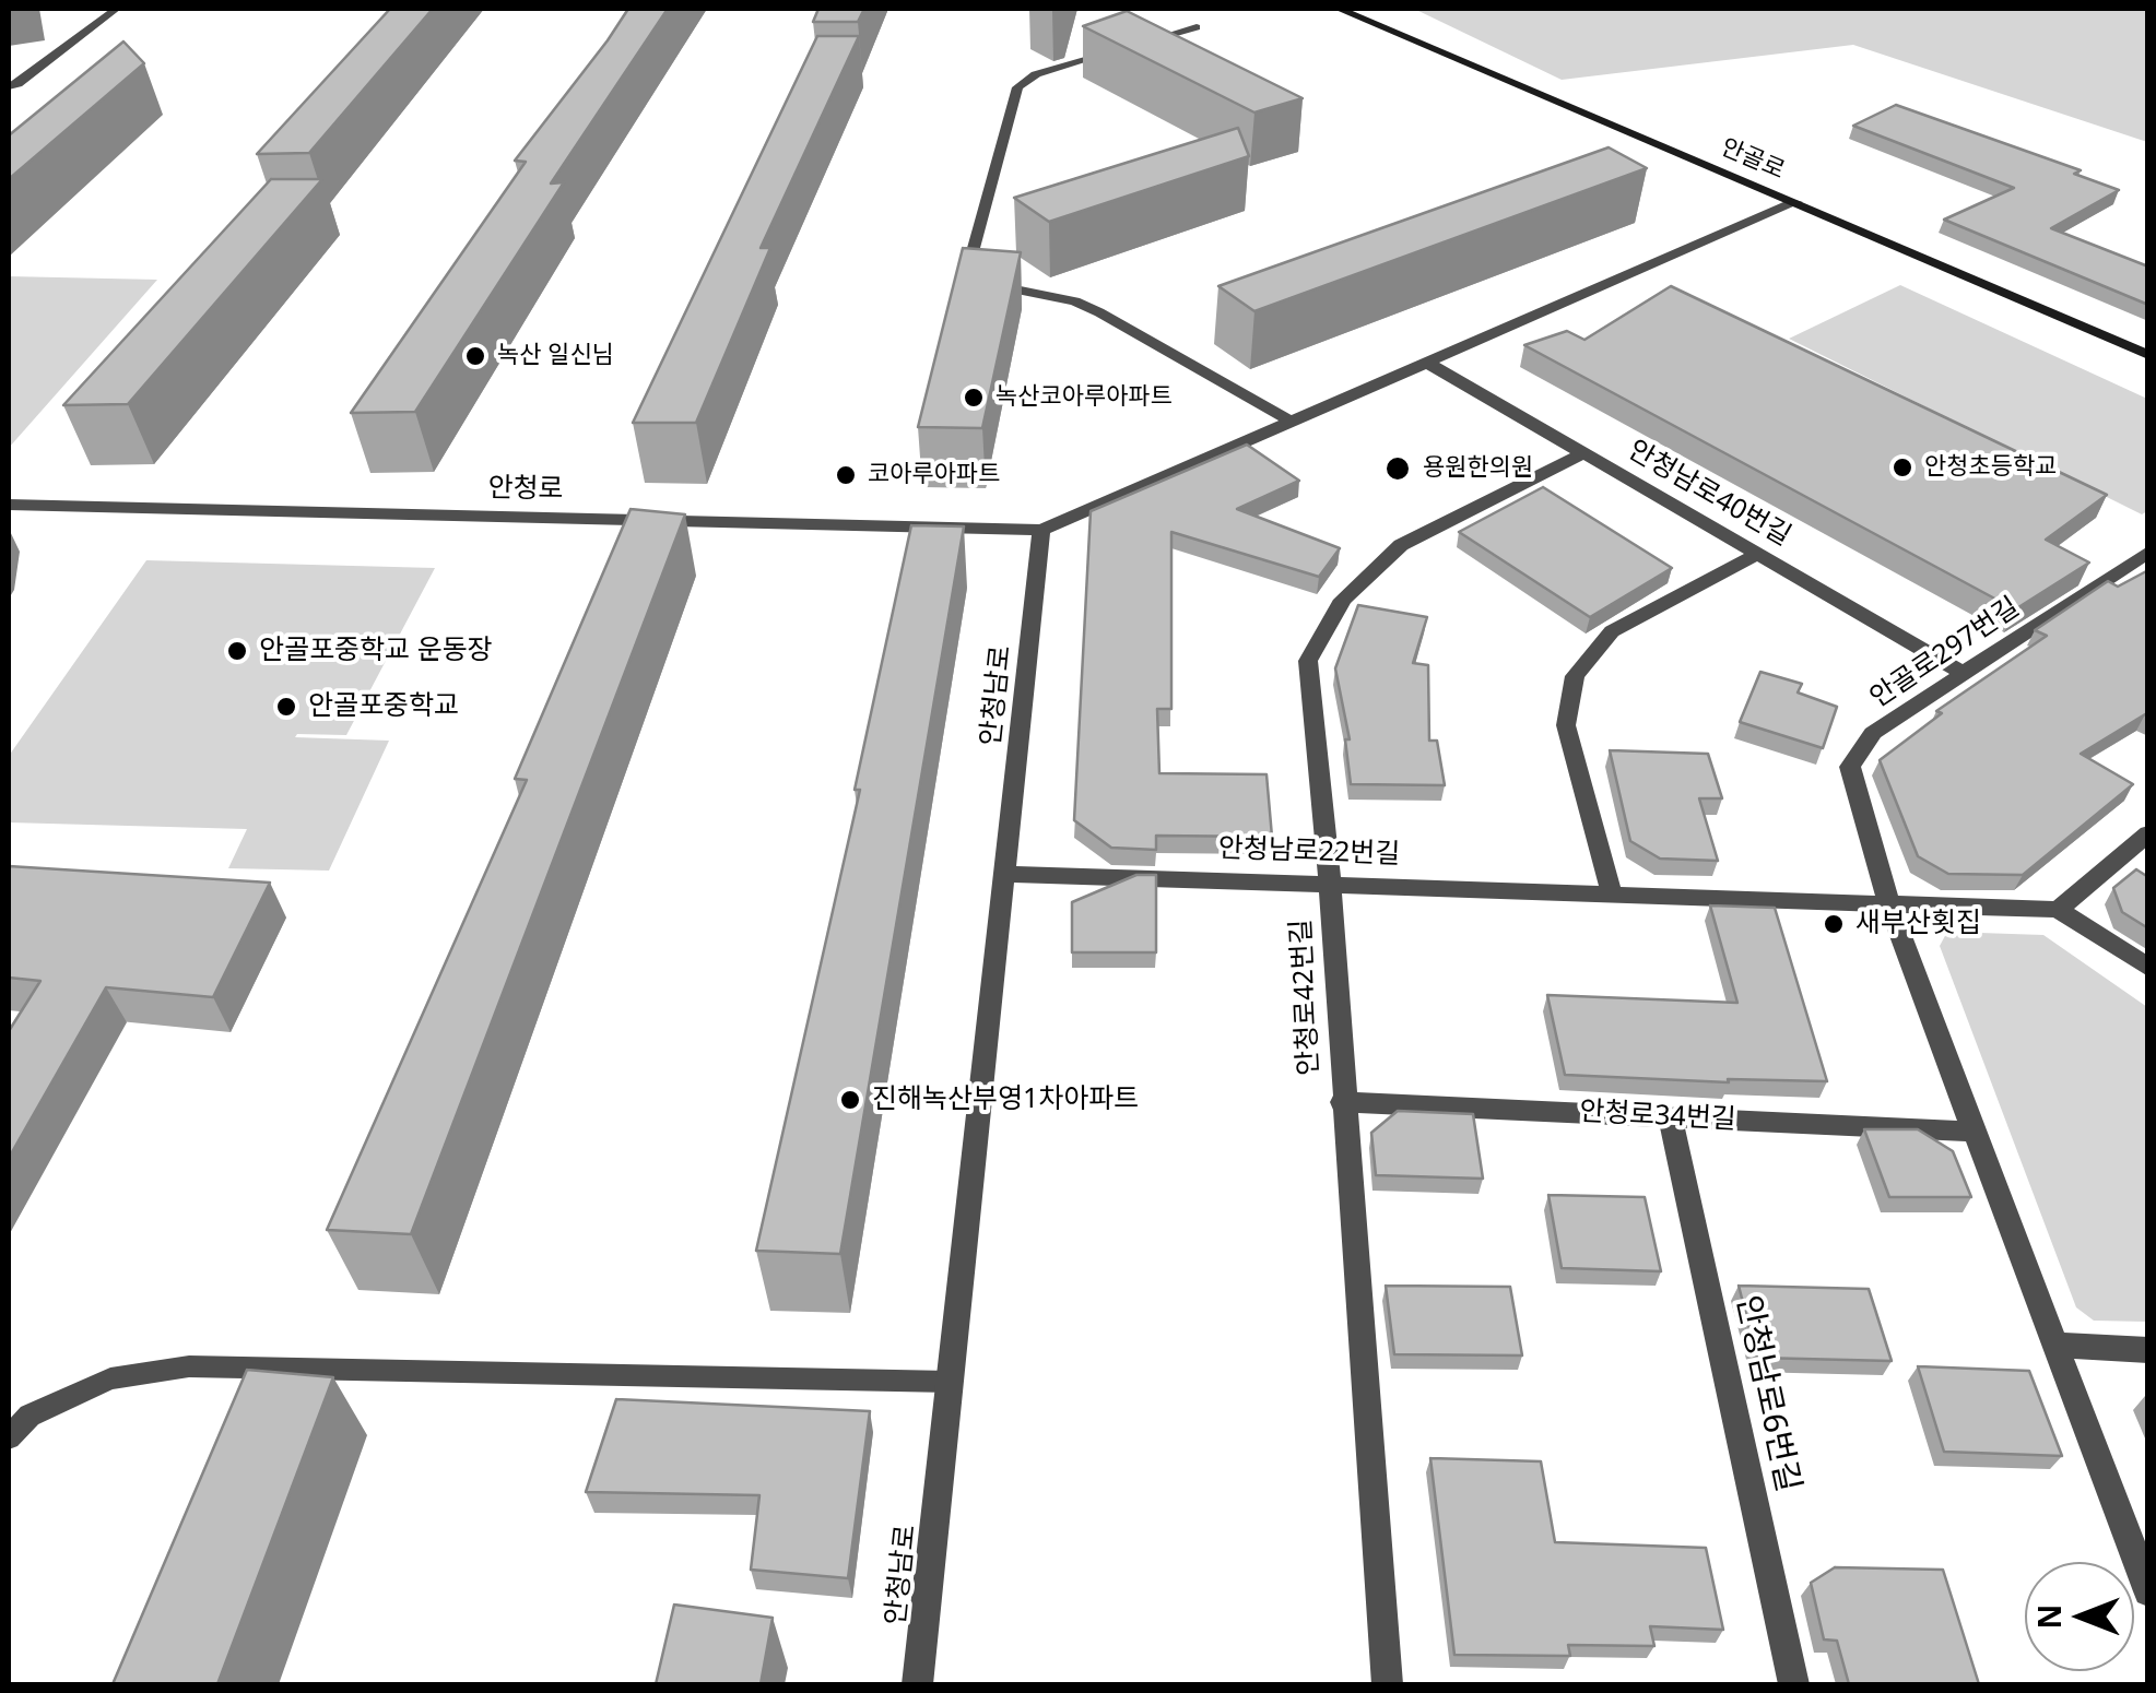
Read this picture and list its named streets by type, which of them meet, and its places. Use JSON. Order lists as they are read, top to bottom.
{
  "streets": {
    "main road": ["안골로"],
    "street": [
      "안청로",
      "안청남로40번길",
      "안골로297번길",
      "안청남로",
      "안청남로22번길",
      "안청로42번길",
      "안청로34번길",
      "안청남로6번길"
    ]
  },
  "crossings": [
    ["안청로", "안청남로"],
    ["안청남로40번길", "안골로297번길"],
    ["안청남로40번길", "안청로42번길"],
    ["안골로297번길", "안청남로22번길"],
    ["안청남로", "안청남로22번길"],
    ["안청남로22번길", "안청로42번길"],
    ["안청로42번길", "안청로34번길"],
    ["안청로34번길", "안청남로6번길"]
  ],
  "places": [
    "녹산 일신님",
    "녹산코아루아파트",
    "안청초등학교",
    "용원한의원",
    "코아루아파트",
    "안골포중학교 운동장",
    "안골포중학교",
    "새부산횟집",
    "진해녹산부영1차아파트"
  ],
  "north": "left"
}
